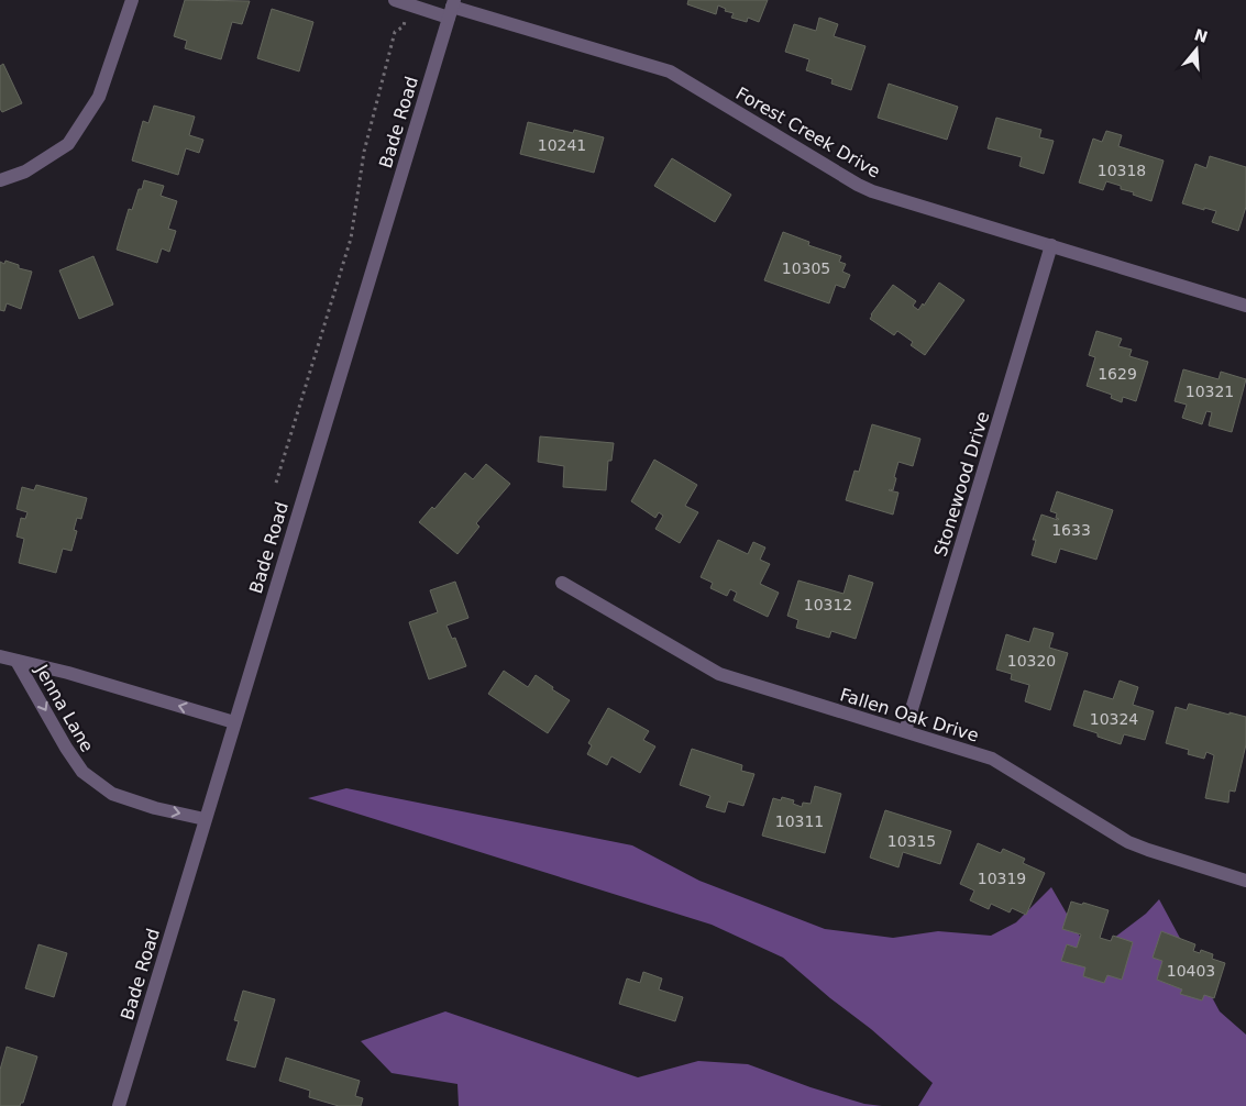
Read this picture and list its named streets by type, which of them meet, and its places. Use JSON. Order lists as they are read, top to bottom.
{
  "streets": {
    "street": [
      "Bade Road",
      "Forest Creek Drive",
      "Stonewood Drive",
      "Jenna Lane",
      "Fallen Oak Drive"
    ]
  },
  "crossings": [
    ["Bade Road", "Forest Creek Drive"],
    ["Bade Road", "Jenna Lane"],
    ["Forest Creek Drive", "Stonewood Drive"],
    ["Stonewood Drive", "Fallen Oak Drive"]
  ],
  "house_numbers": [
    "10241",
    "10318",
    "10305",
    "1629",
    "10321",
    "1633",
    "10312",
    "10320",
    "10324",
    "10311",
    "10315",
    "10319",
    "10403"
  ],
  "north": "top"
}
